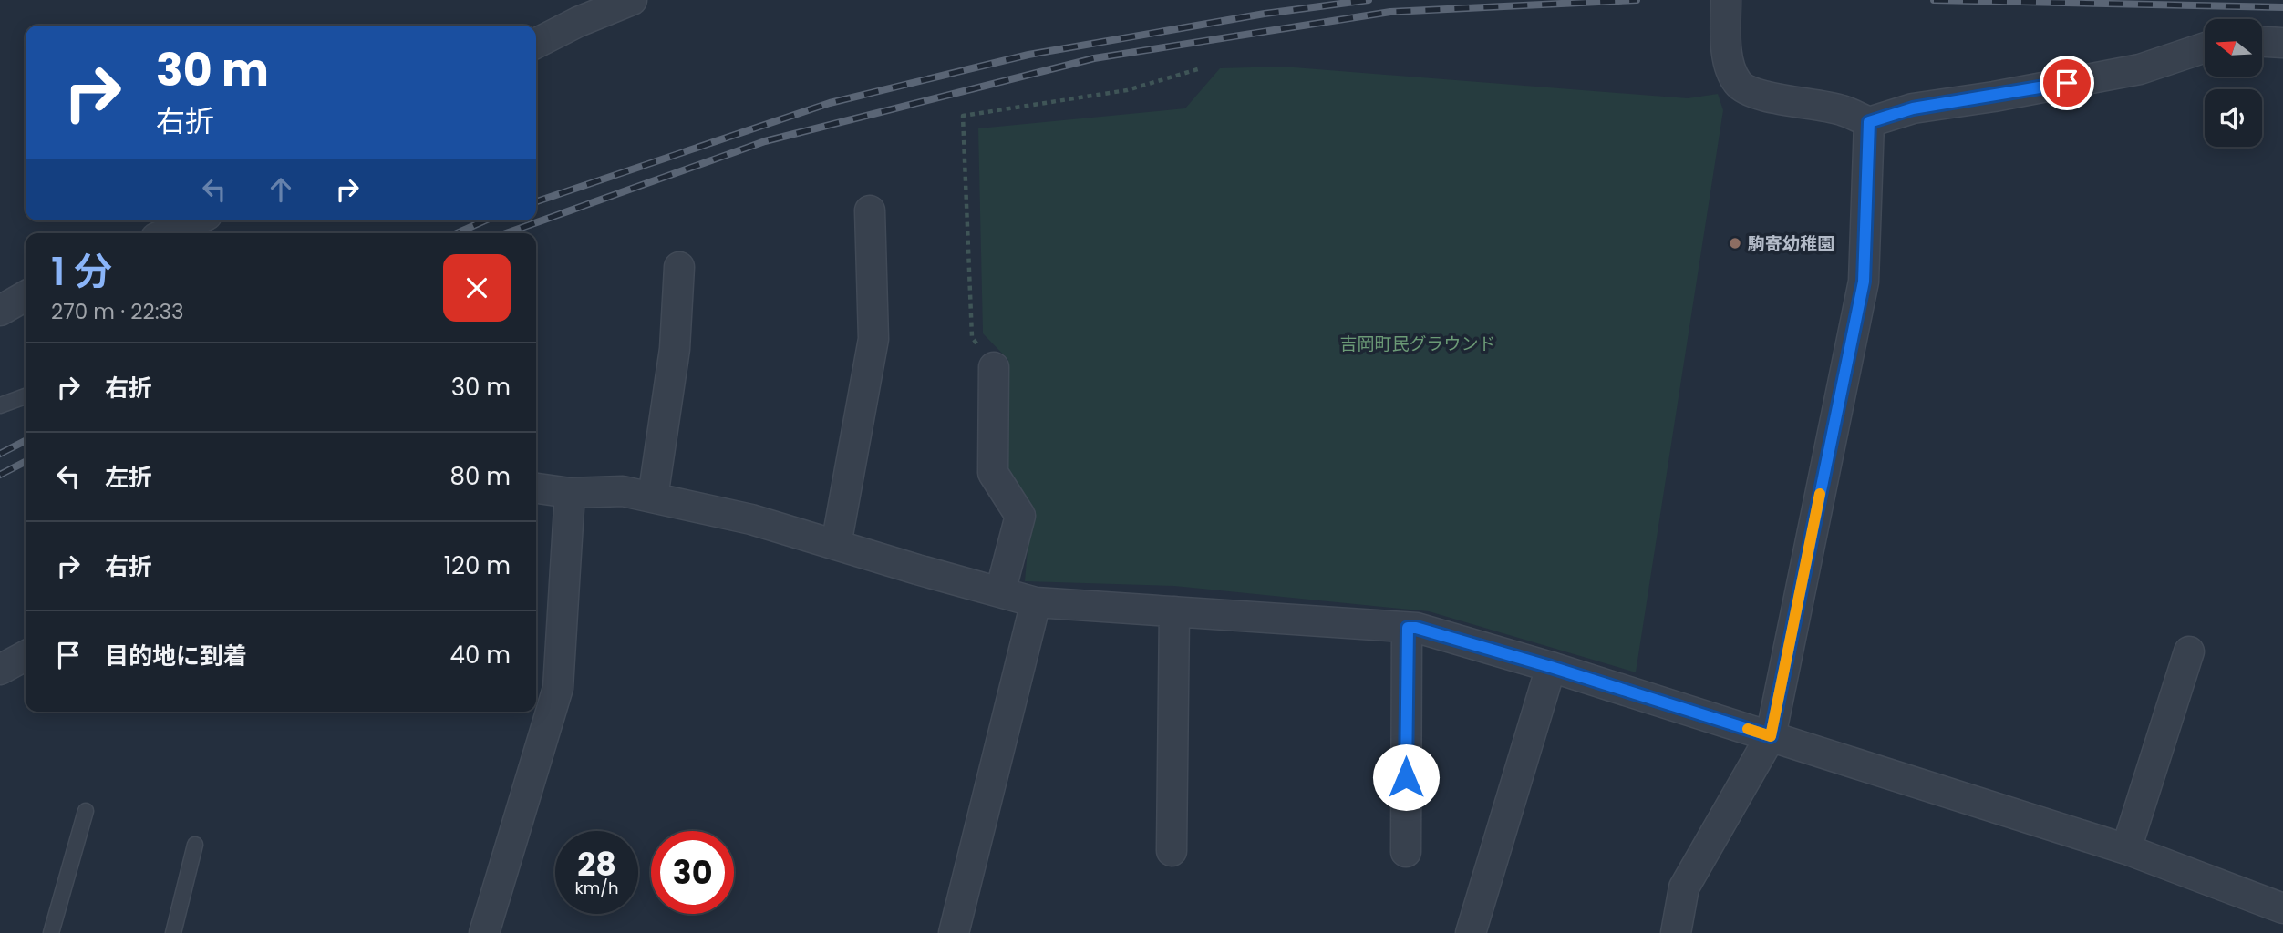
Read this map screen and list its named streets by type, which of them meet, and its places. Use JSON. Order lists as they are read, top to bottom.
{
  "parks": ["吉岡町民グラウンド"],
  "places": ["駒寄幼稚園"],
  "north": "left",
  "page": {
    "turn": ["30 m", "右折"],
    "heading": ["1 分", "270 m · 22:33"],
    "list": [
      {
        "name": "右折",
        "value": "30 m"
      },
      {
        "name": "左折",
        "value": "80 m"
      },
      {
        "name": "右折",
        "value": "120 m"
      },
      {
        "name": "目的地に到着",
        "value": "40 m"
      }
    ],
    "speed": "28 km/h",
    "limit": "30"
  }
}
